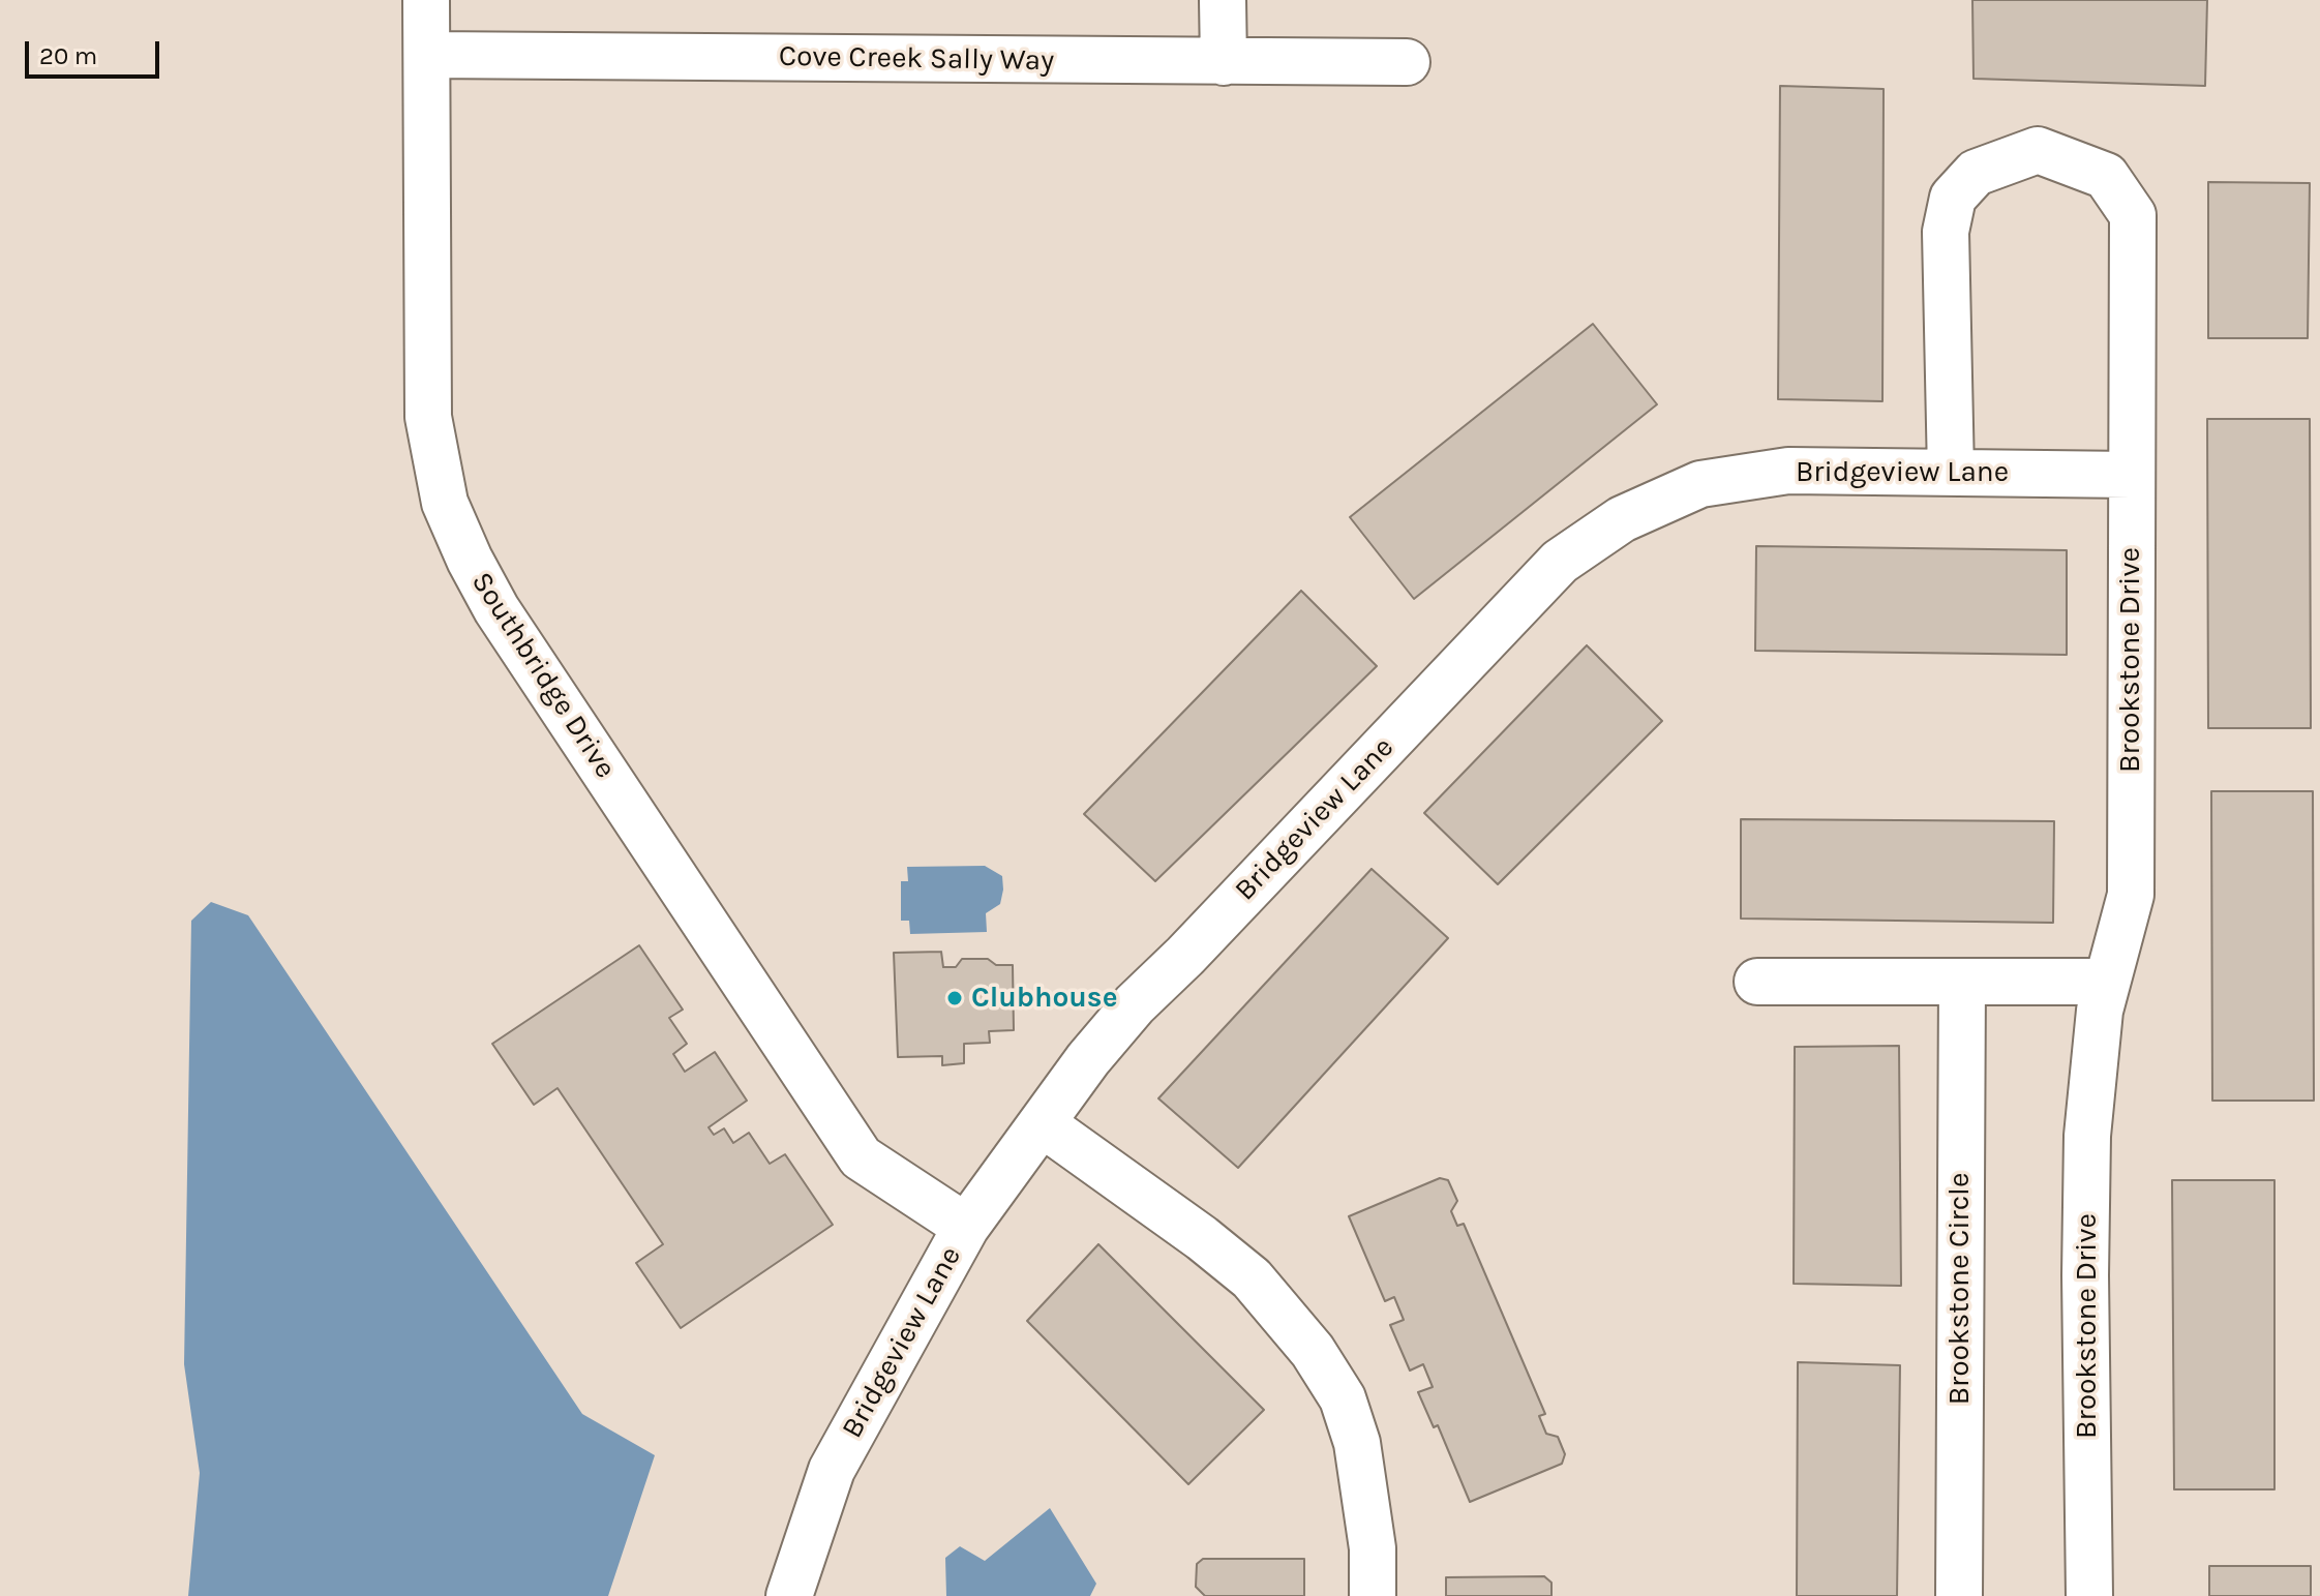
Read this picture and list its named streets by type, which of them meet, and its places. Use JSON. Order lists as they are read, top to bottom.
{
  "streets": {
    "street": [
      "Cove Creek Sally Way",
      "Bridgeview Lane",
      "Brookstone Drive",
      "Southbridge Drive",
      "Brookstone Circle"
    ]
  },
  "crossings": [
    ["Cove Creek Sally Way", "Southbridge Drive"],
    ["Bridgeview Lane", "Brookstone Drive"],
    ["Bridgeview Lane", "Southbridge Drive"]
  ],
  "places": ["Clubhouse"],
  "scale_bar": "20 m"
}
